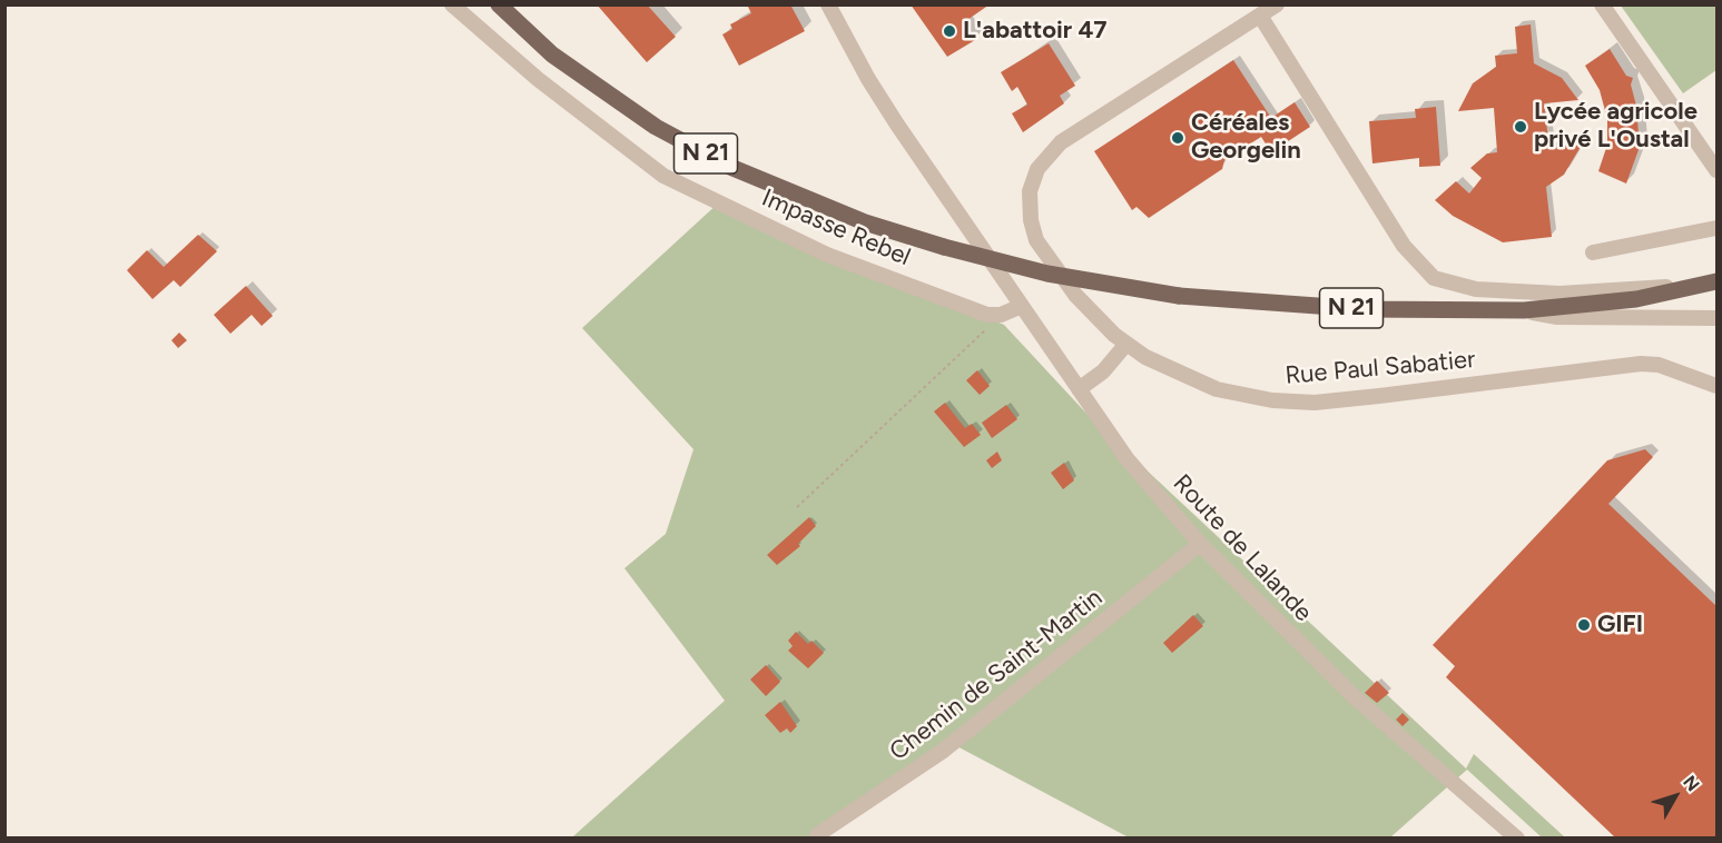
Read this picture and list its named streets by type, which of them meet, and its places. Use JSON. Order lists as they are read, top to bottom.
{
  "streets": {
    "main road": ["N 21"],
    "street": [
      "Impasse Rebel",
      "Rue Paul Sabatier",
      "Route de Lalande",
      "Chemin de Saint-Martin"
    ]
  },
  "crossings": [
    ["Route de Lalande", "Chemin de Saint-Martin"]
  ],
  "places": [
    "L'abattoir 47",
    "Lycée agricole privé L'Oustal",
    "Céréales Georgelin",
    "GIFI"
  ],
  "north": "top right"
}
